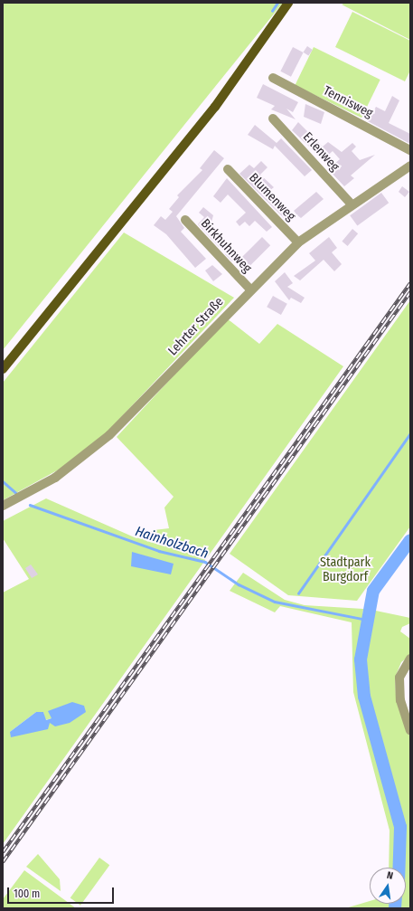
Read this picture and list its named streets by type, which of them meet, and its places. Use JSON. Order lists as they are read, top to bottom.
{
  "streets": {
    "street": [
      "Tennisweg",
      "Erlenweg",
      "Blumenweg",
      "Birkhuhnweg",
      "Lehrter Straße"
    ]
  },
  "crossings": [
    ["Erlenweg", "Lehrter Straße"],
    ["Blumenweg", "Lehrter Straße"],
    ["Birkhuhnweg", "Lehrter Straße"]
  ],
  "water": ["Hainholzbach"],
  "parks": ["Stadtpark Burgdorf"],
  "scale_bar": "100 m",
  "north": "top"
}
